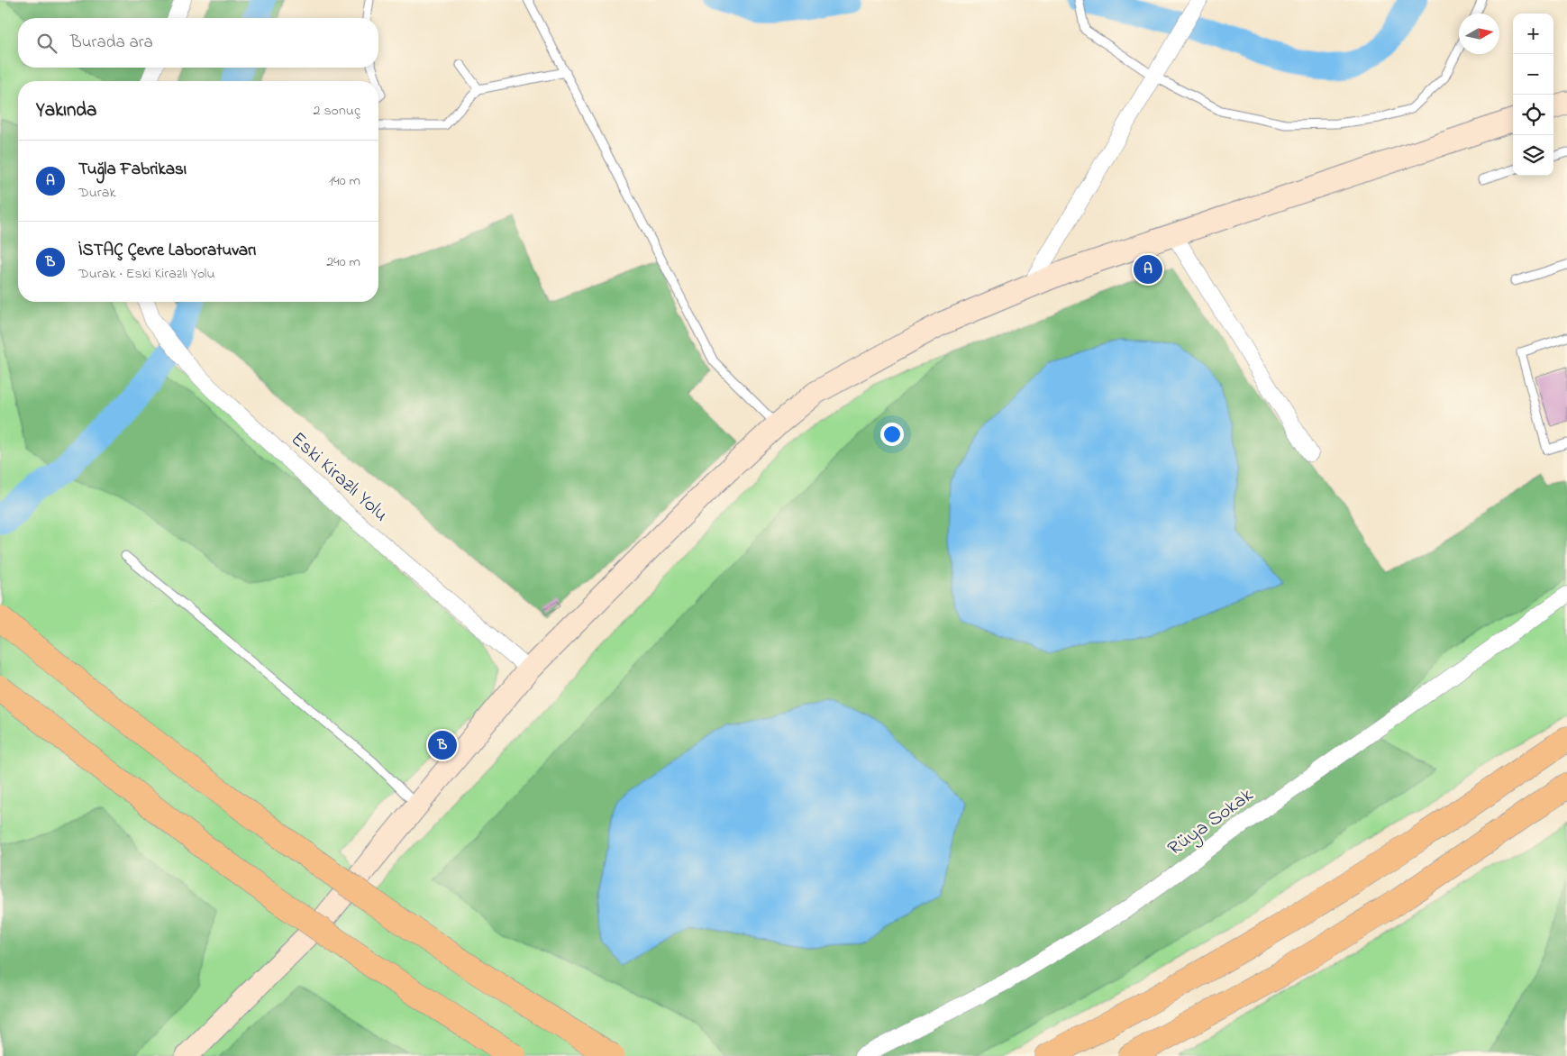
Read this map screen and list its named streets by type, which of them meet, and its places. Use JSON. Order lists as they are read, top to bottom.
{
  "streets": {
    "street": ["Eski Kirazlı Yolu", "Rüya Sokak"]
  },
  "north": "right",
  "page": {
    "map_buttons": ["+", "−"],
    "search": "Burada ara",
    "heading": ["Yakında", "2 sonuç"],
    "list": [
      {
        "mark": "A",
        "name": "Tuğla Fabrikası",
        "note": "Durak",
        "value": "140 m"
      },
      {
        "mark": "B",
        "name": "İSTAÇ Çevre Laboratuvarı",
        "note": "Durak · Eski Kirazlı Yolu",
        "value": "240 m"
      }
    ],
    "pins": ["A", "B"]
  }
}
